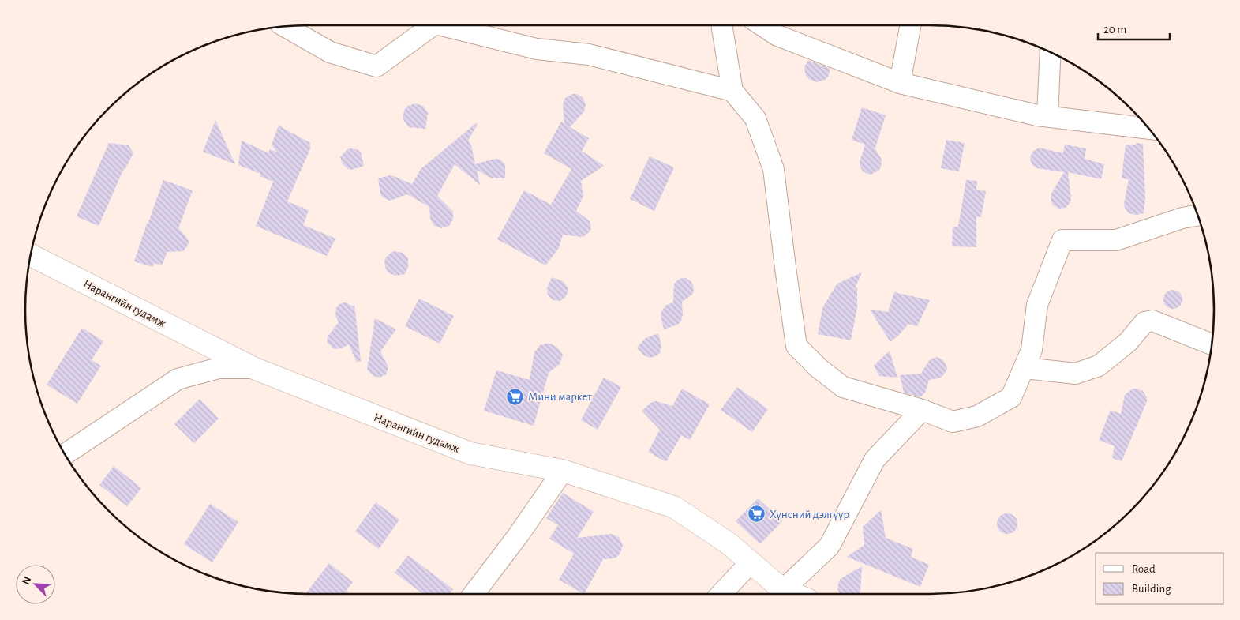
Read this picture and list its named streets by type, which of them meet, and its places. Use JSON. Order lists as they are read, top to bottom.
{
  "streets": {
    "main road": ["Нарангийн гудамж"]
  },
  "places": {
    "supermarket": ["Мини маркет", "Хүнсний дэлгүүр"]
  },
  "legend": ["Road", "Building"],
  "scale_bar": "20 m",
  "north": "top left"
}
